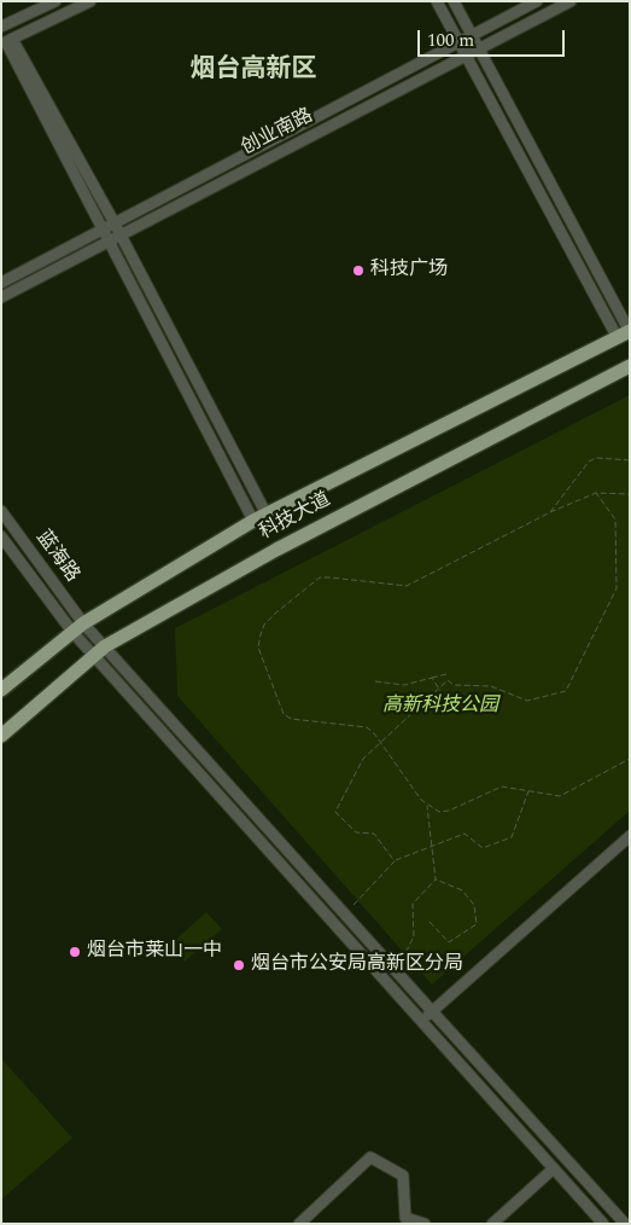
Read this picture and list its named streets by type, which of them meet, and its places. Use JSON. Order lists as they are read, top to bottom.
{
  "streets": {
    "main road": ["科技大道"],
    "street": ["创业南路", "蓝海路"]
  },
  "crossings": [
    ["科技大道", "蓝海路"]
  ],
  "districts": ["烟台高新区"],
  "parks": ["高新科技公园"],
  "places": ["科技广场", "烟台市莱山一中", "烟台市公安局高新区分局"],
  "scale_bar": "100 m"
}
